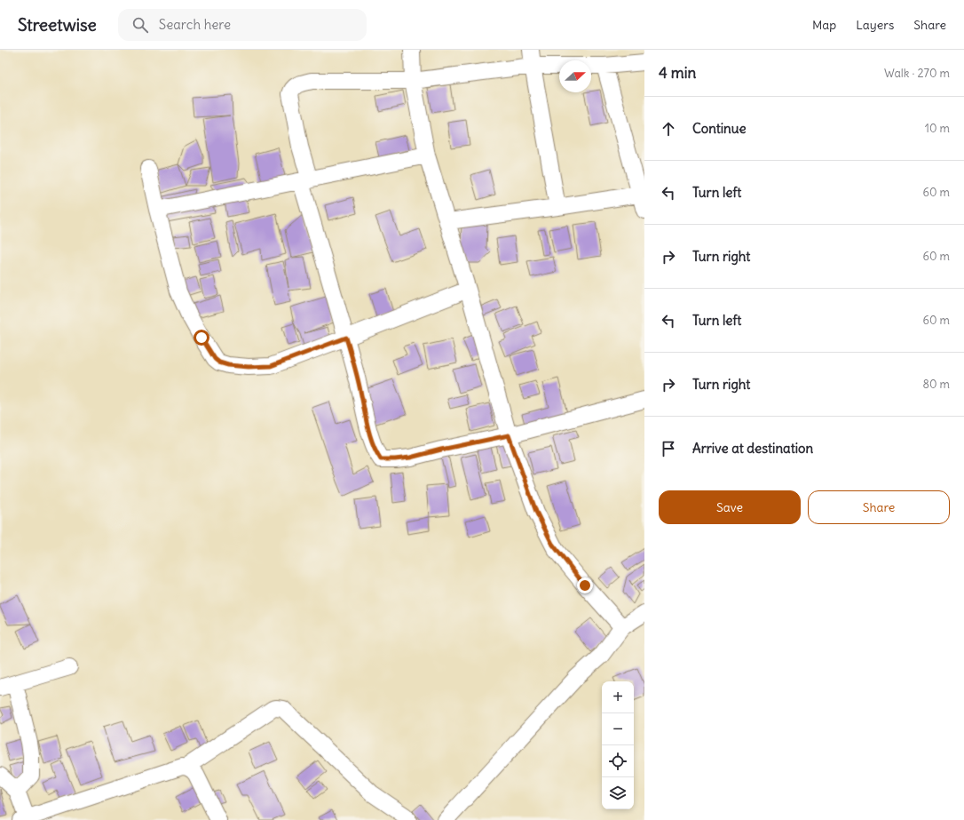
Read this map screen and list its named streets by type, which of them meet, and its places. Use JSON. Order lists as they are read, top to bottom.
{
  "north": "right",
  "page": {
    "header": "Streetwise",
    "search": "Search here",
    "nav": ["Map", "Layers", "Share"],
    "heading": ["4 min", "Walk · 270 m"],
    "list": [
      ["Continue", "10 m"],
      ["Turn left", "60 m"],
      ["Turn right", "60 m"],
      ["Turn left", "60 m"],
      ["Turn right", "80 m"],
      "Arrive at destination"
    ],
    "buttons": ["Save", "Share"],
    "map_buttons": ["+", "−"]
  }
}
